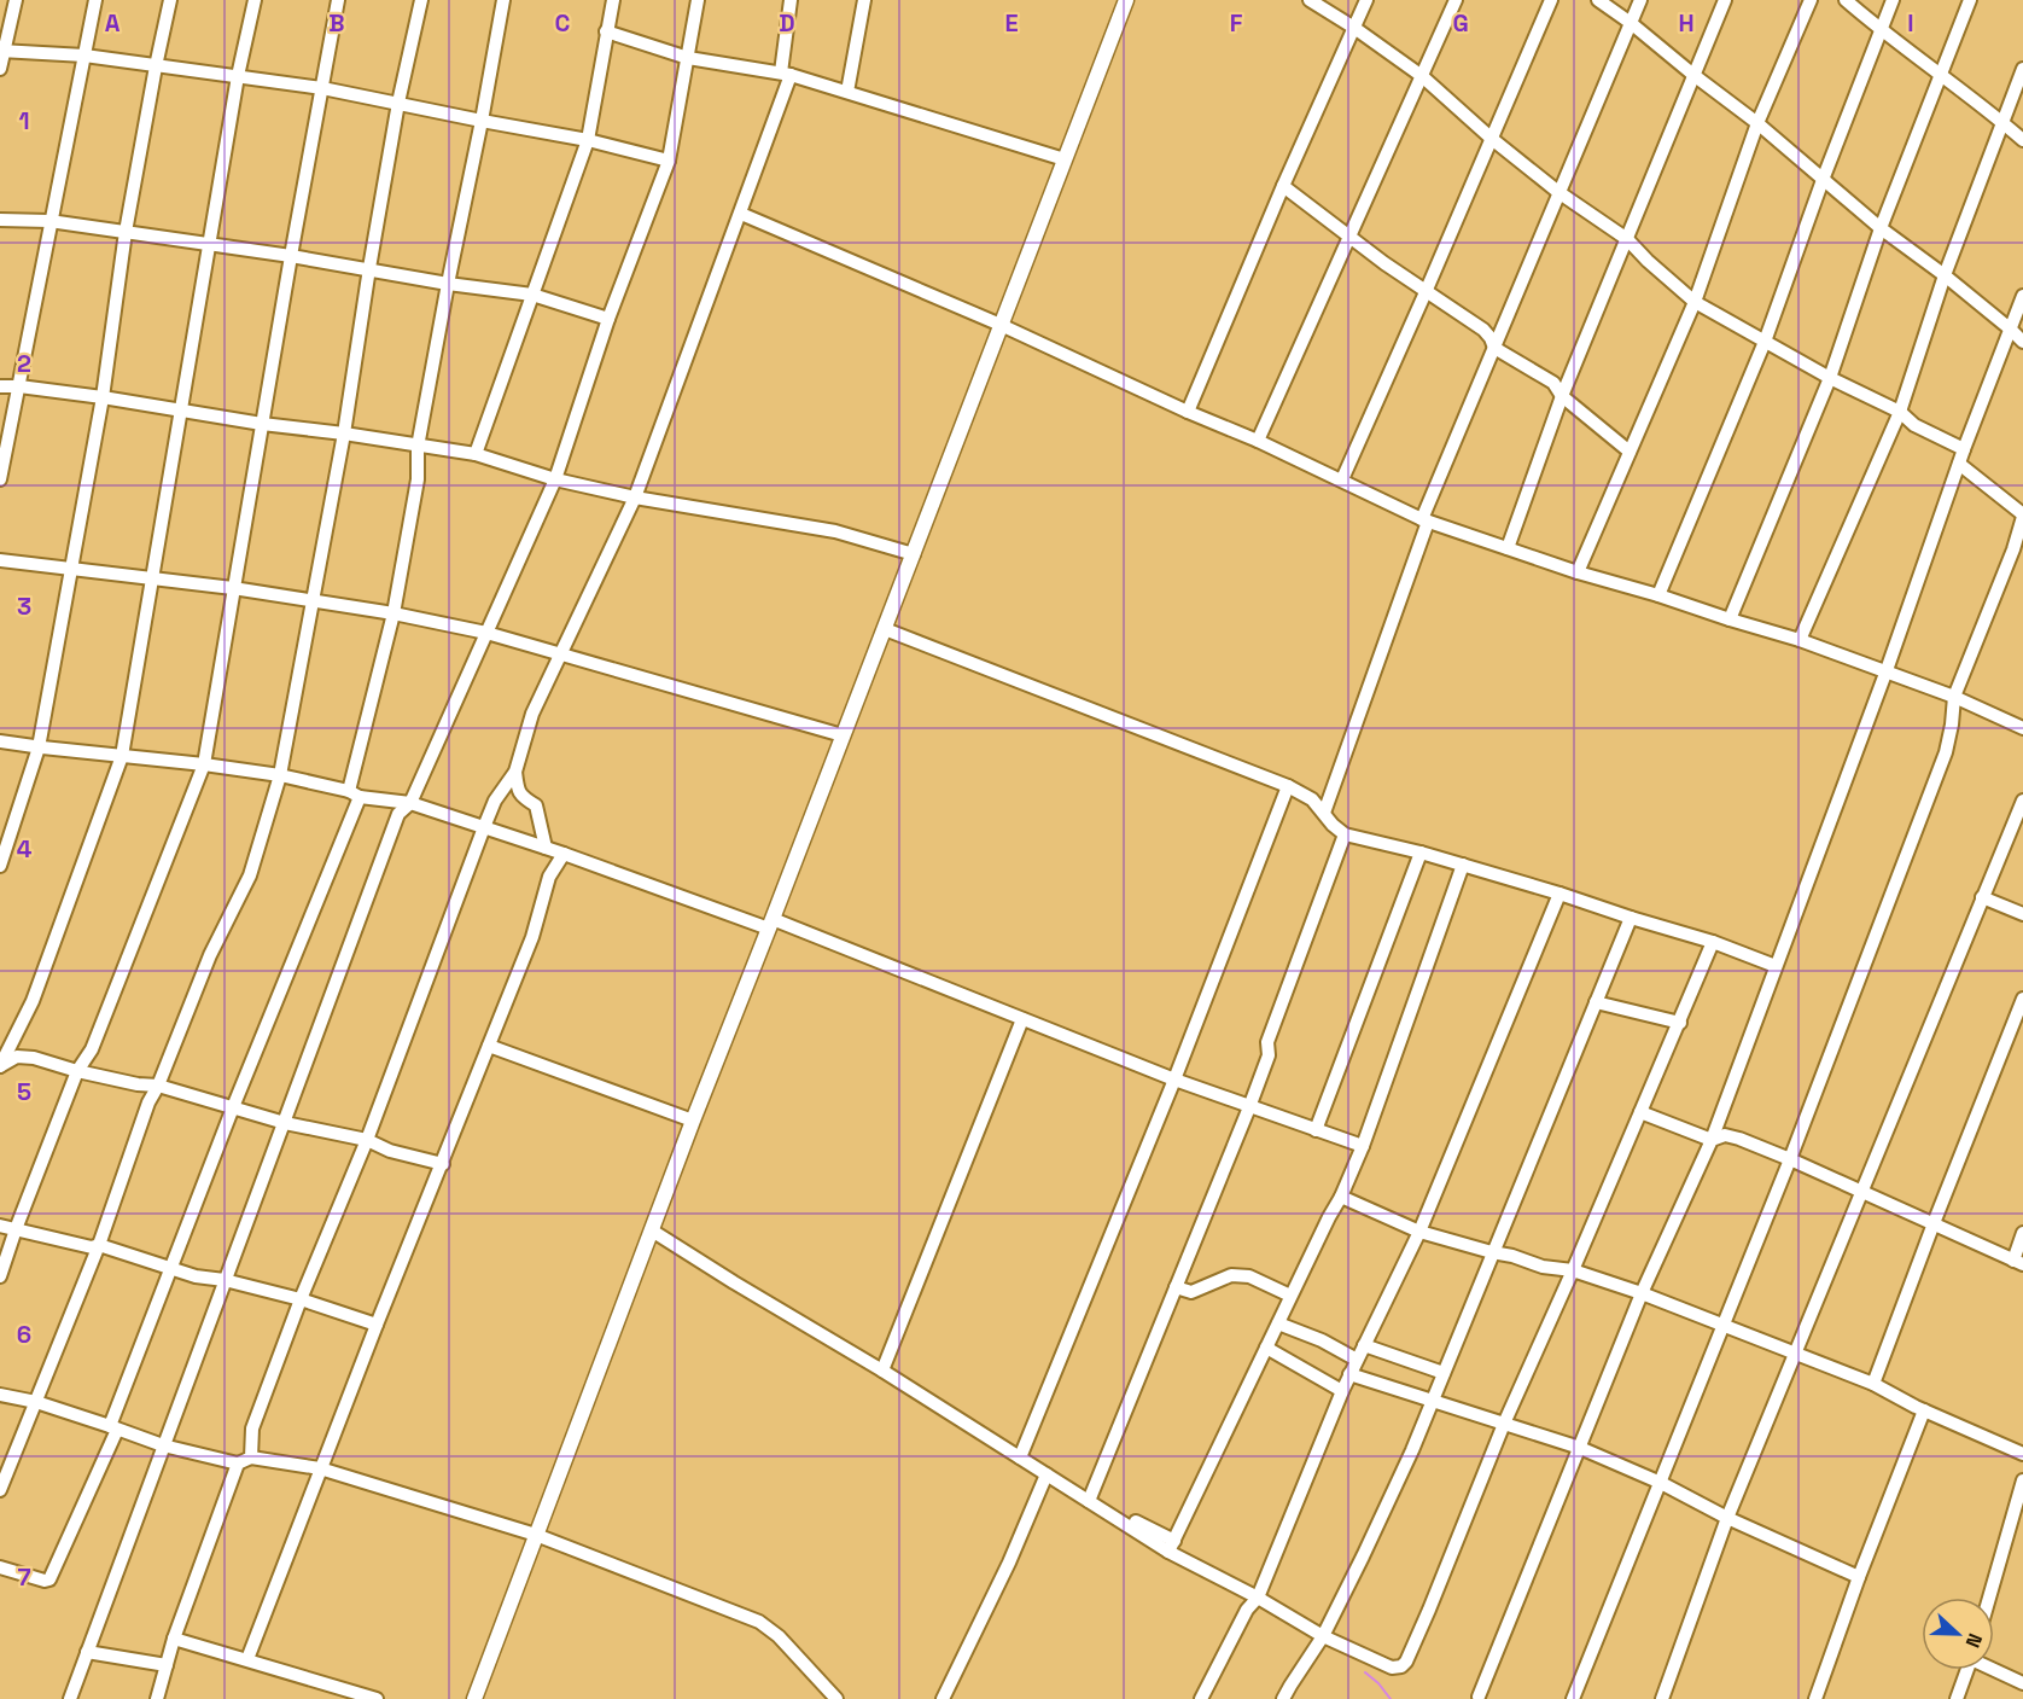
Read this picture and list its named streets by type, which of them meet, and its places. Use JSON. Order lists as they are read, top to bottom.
{
  "north": "right",
  "grid": {
    "columns": [
      "A",
      "B",
      "C",
      "D",
      "E",
      "F",
      "G",
      "H",
      "I"
    ],
    "rows": [
      "1",
      "2",
      "3",
      "4",
      "5",
      "6",
      "7"
    ]
  }
}
